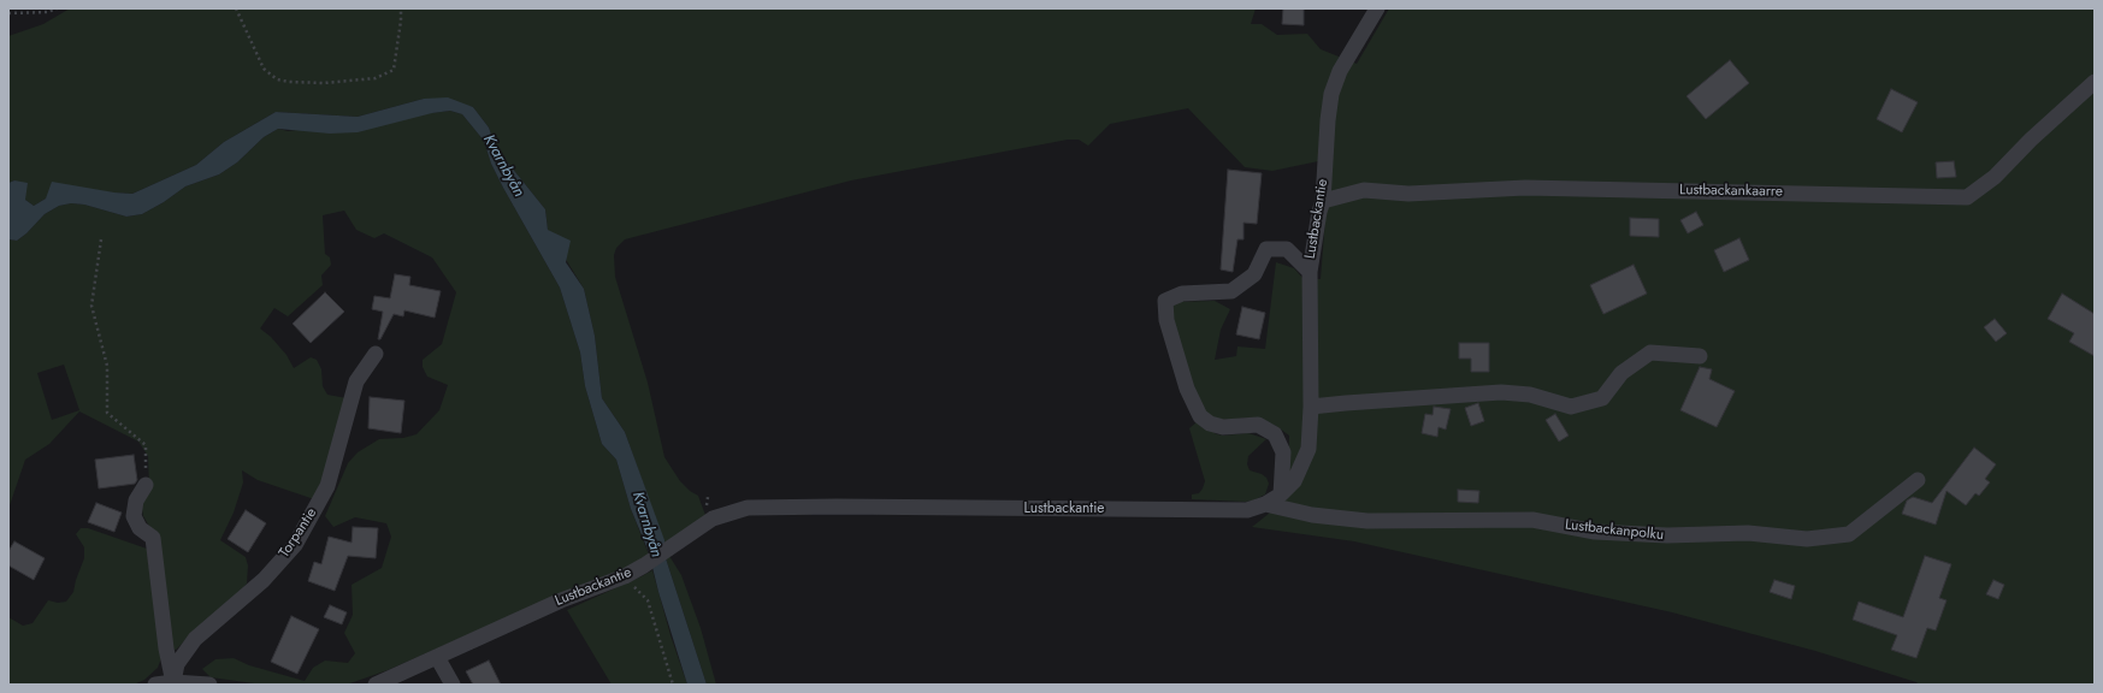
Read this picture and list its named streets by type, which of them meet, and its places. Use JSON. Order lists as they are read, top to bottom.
{
  "streets": {
    "street": [
      "Lustbackankaarre",
      "Lustbackantie",
      "Lustbackanpolku",
      "Torpantie"
    ]
  },
  "crossings": [
    ["Lustbackankaarre", "Lustbackantie"],
    ["Lustbackantie", "Lustbackanpolku"]
  ],
  "water": ["Kvarnbyån"]
}
